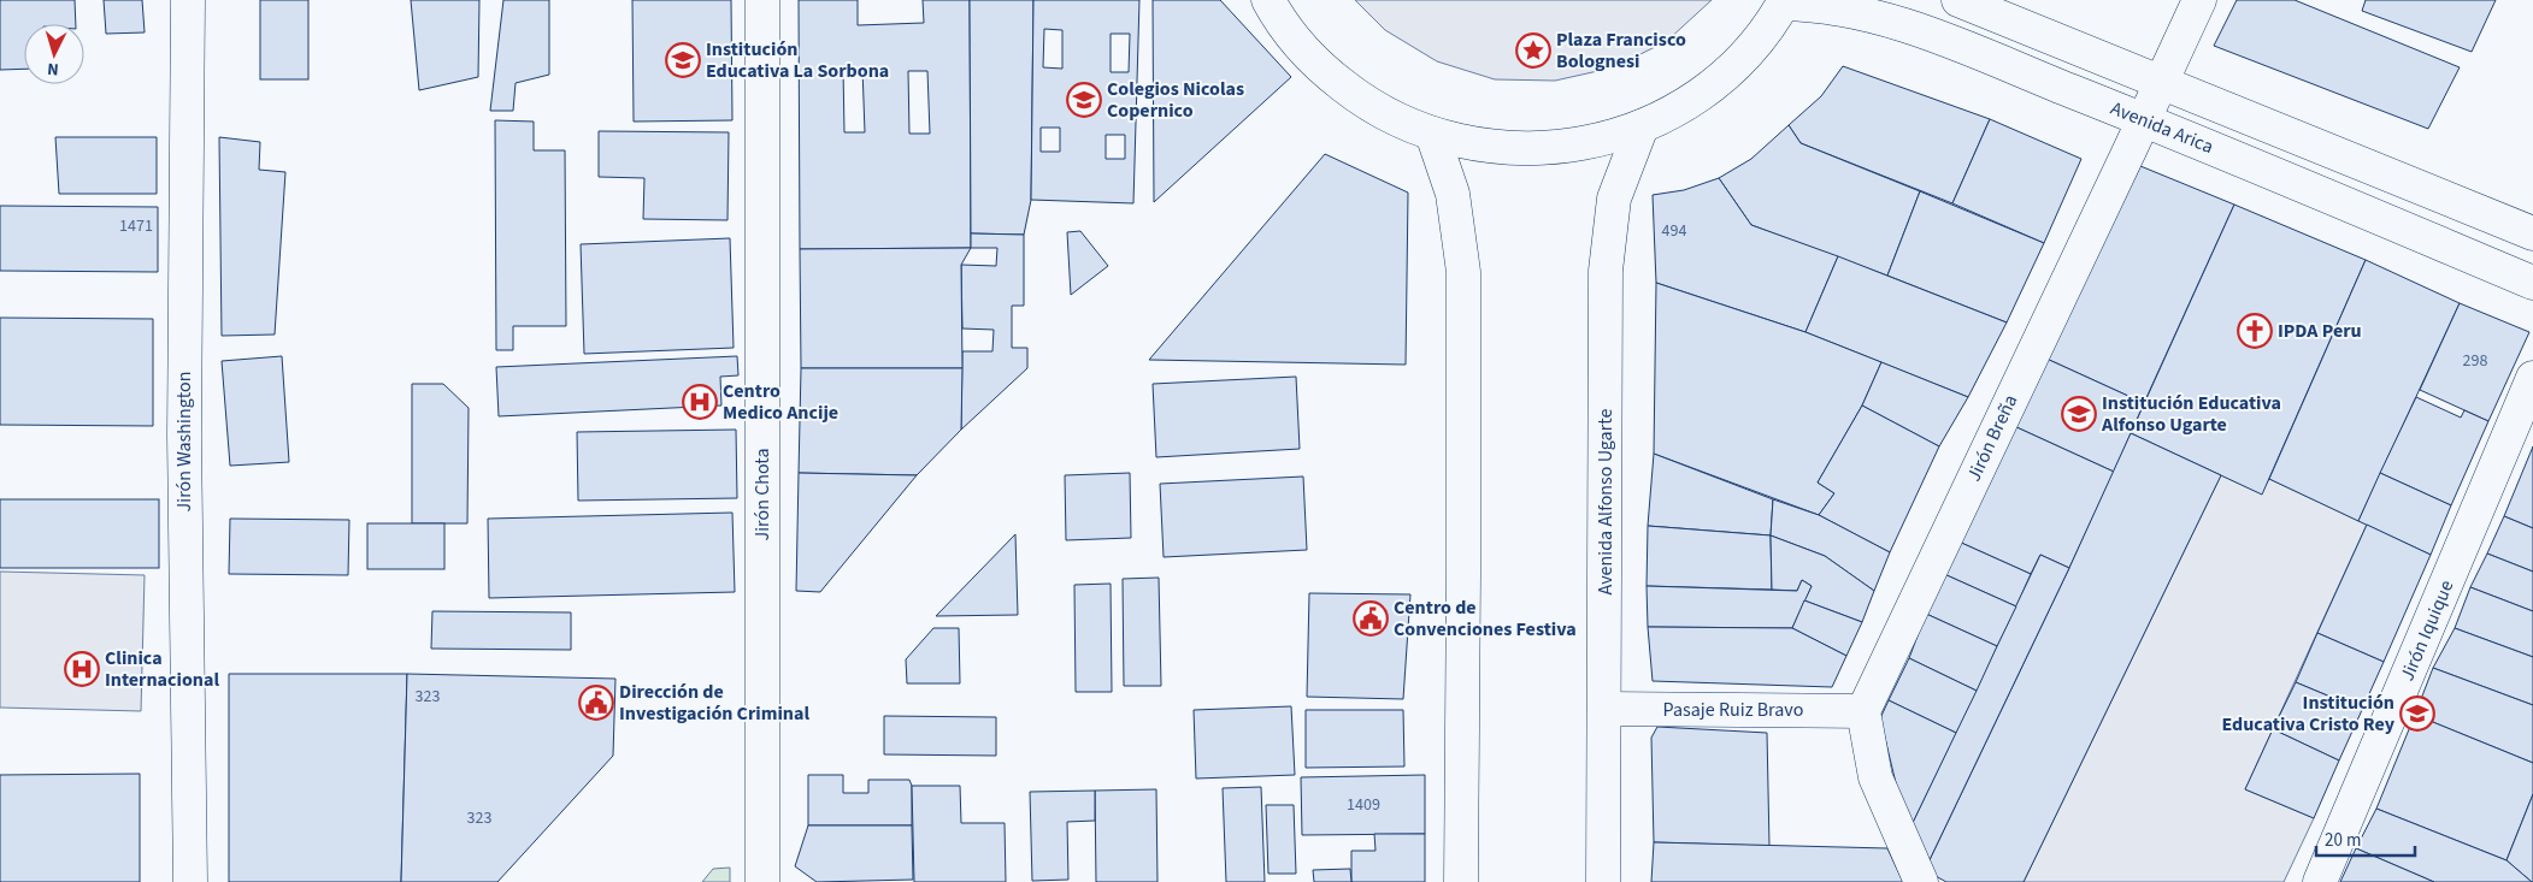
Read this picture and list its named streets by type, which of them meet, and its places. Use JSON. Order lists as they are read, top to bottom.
{
  "streets": {
    "main road": [
      "Avenida Arica",
      "Jirón Breña",
      "Jirón Washington",
      "Jirón Chota",
      "Avenida Alfonso Ugarte",
      "Jirón Iquique",
      "Pasaje Ruiz Bravo"
    ]
  },
  "crossings": [
    ["Avenida Arica", "Jirón Breña"],
    ["Jirón Breña", "Pasaje Ruiz Bravo"],
    ["Avenida Alfonso Ugarte", "Pasaje Ruiz Bravo"]
  ],
  "places": {
    "place": ["Plaza Francisco Bolognesi"],
    "school or university": [
      "Institución Educativa La Sorbona",
      "Colegios Nicolas Copernico",
      "Institución Educativa Alfonso Ugarte",
      "Institución Educativa Cristo Rey"
    ],
    "church": ["IPDA Peru"],
    "hospital": ["Centro Medico Ancije", "Clinica Internacional"],
    "public building": ["Centro de Convenciones Festiva", "Dirección de Investigación Criminal"]
  },
  "house_numbers": [
    "1471",
    "494",
    "298",
    "323",
    "1409",
    "323"
  ],
  "scale_bar": "20 m",
  "north": "bottom"
}
